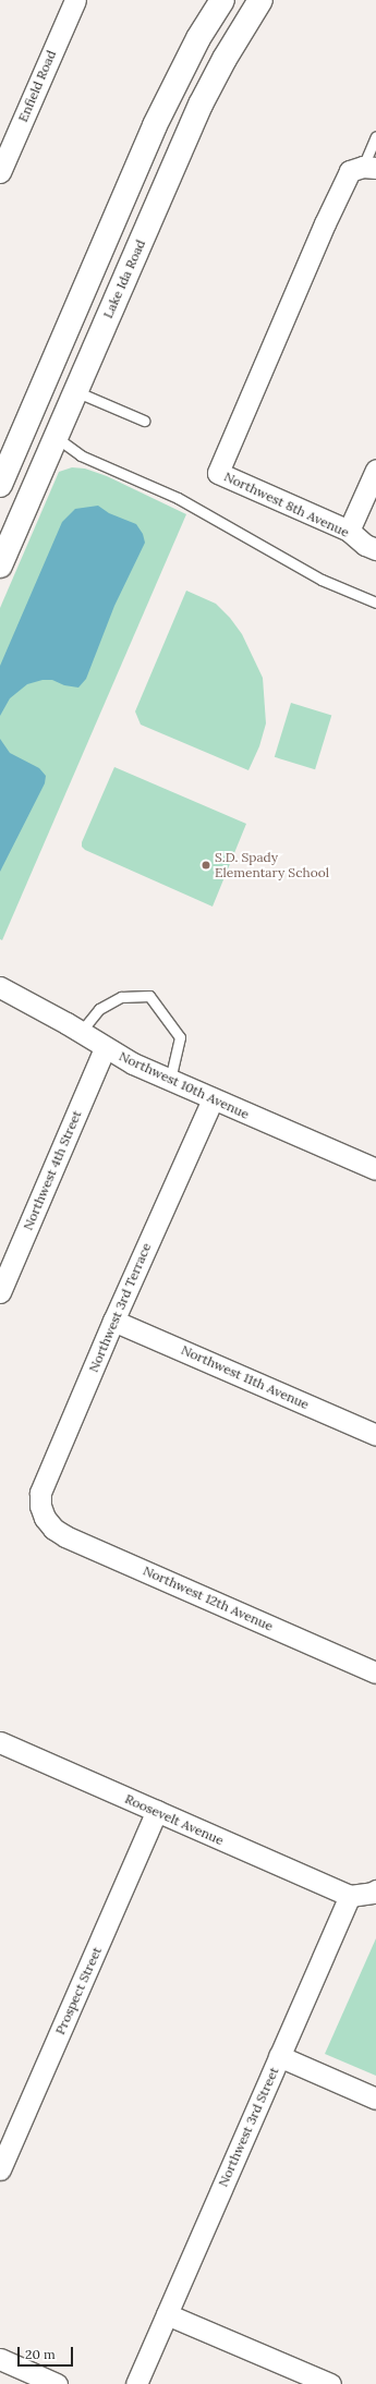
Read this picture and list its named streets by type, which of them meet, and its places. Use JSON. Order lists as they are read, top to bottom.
{
  "streets": {
    "street": [
      "Enfield Road",
      "Lake Ida Road",
      "Northwest 8th Avenue",
      "Northwest 10th Avenue",
      "Northwest 4th Street",
      "Northwest 3rd Terrace",
      "Northwest 11th Avenue",
      "Northwest 12th Avenue",
      "Roosevelt Avenue",
      "Prospect Street",
      "Northwest 3rd Street"
    ]
  },
  "crossings": [
    ["Northwest 10th Avenue", "Northwest 4th Street"],
    ["Northwest 10th Avenue", "Northwest 3rd Terrace"],
    ["Northwest 3rd Terrace", "Northwest 11th Avenue"],
    ["Northwest 3rd Terrace", "Northwest 12th Avenue"],
    ["Roosevelt Avenue", "Prospect Street"],
    ["Roosevelt Avenue", "Northwest 3rd Street"]
  ],
  "places": ["S.D. Spady Elementary School"],
  "scale_bar": "20 m"
}
